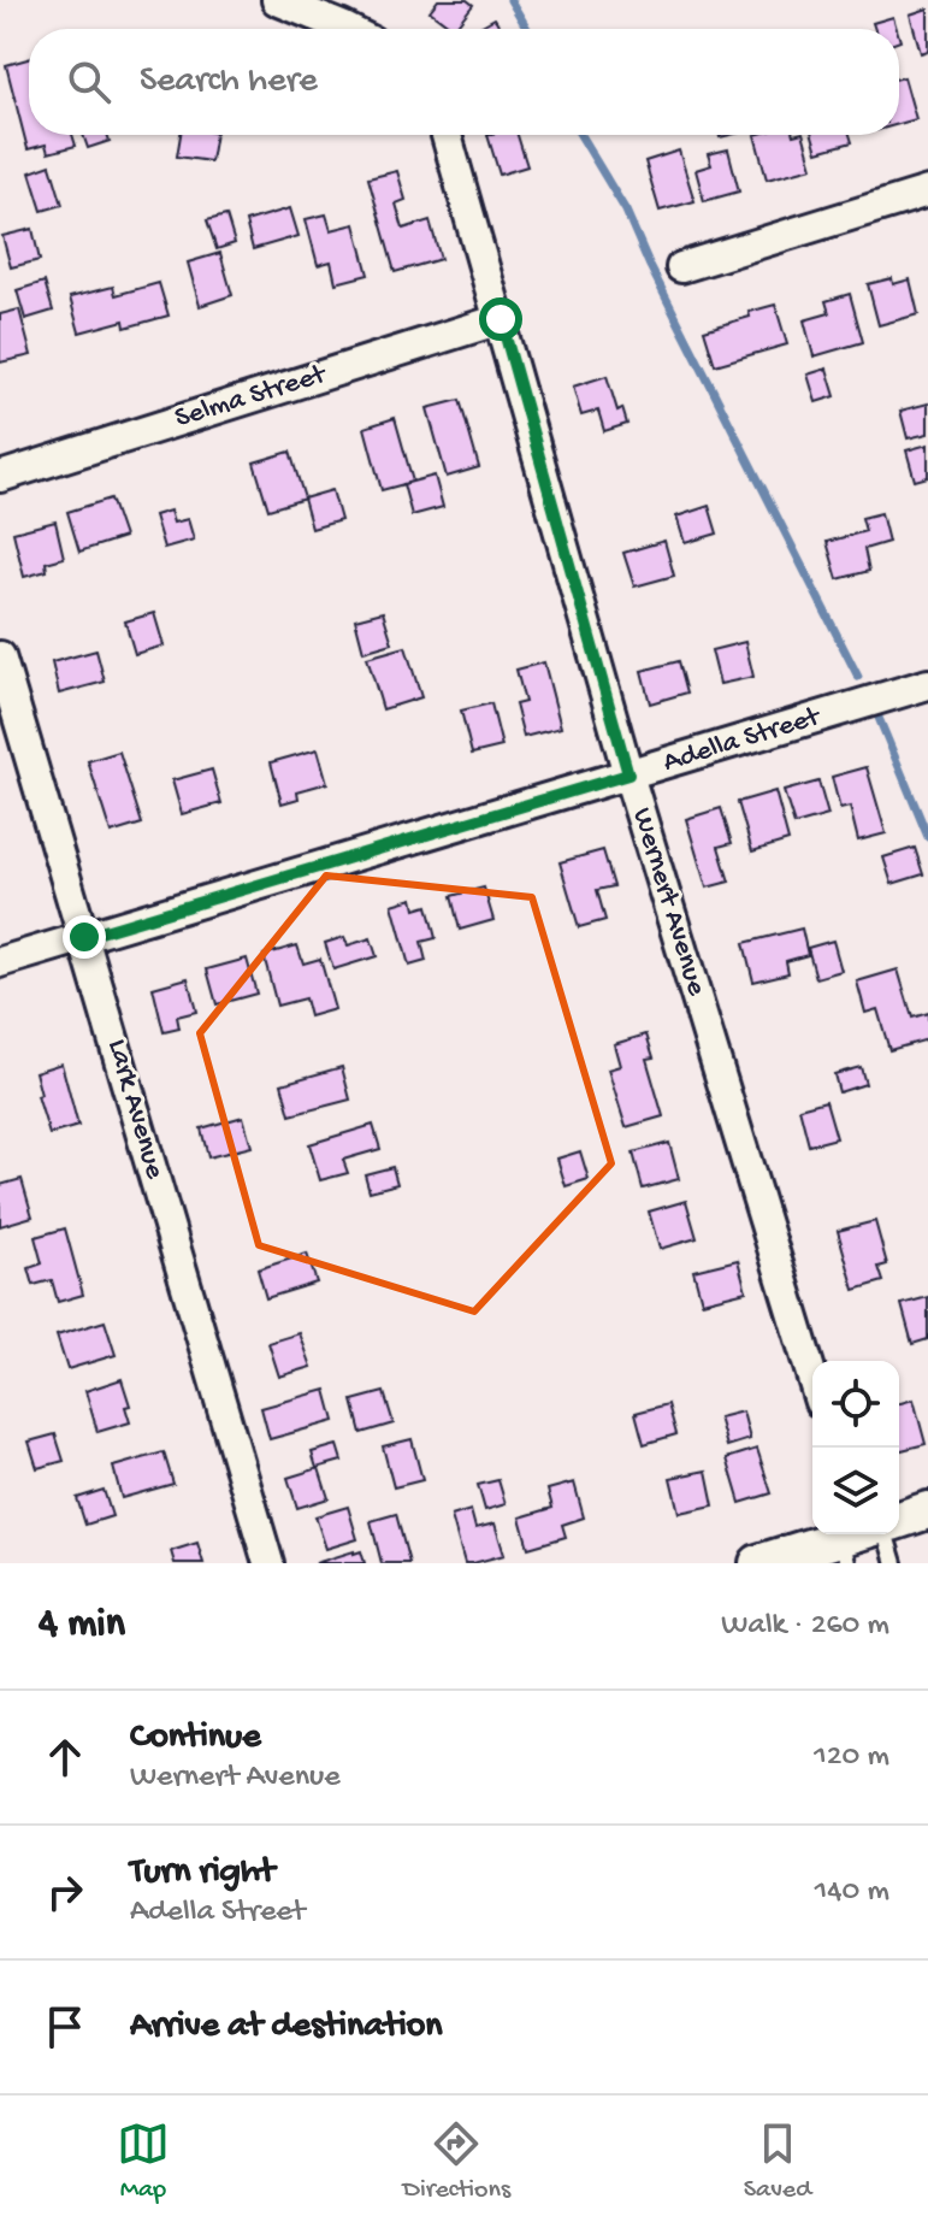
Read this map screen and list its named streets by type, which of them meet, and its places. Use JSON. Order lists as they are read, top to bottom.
{
  "streets": {
    "street": [
      "Selma Street",
      "Adella Street",
      "Wernert Avenue",
      "Lark Avenue"
    ]
  },
  "crossings": [
    ["Selma Street", "Wernert Avenue"],
    ["Adella Street", "Wernert Avenue"],
    ["Adella Street", "Lark Avenue"]
  ],
  "page": {
    "search": "Search here",
    "heading": ["4 min", "Walk · 260 m"],
    "list": [
      ["Continue", "Wernert Avenue", "120 m"],
      ["Turn right", "Adella Street", "140 m"],
      "Arrive at destination"
    ],
    "nav": ["Map", "Directions", "Saved"]
  }
}
